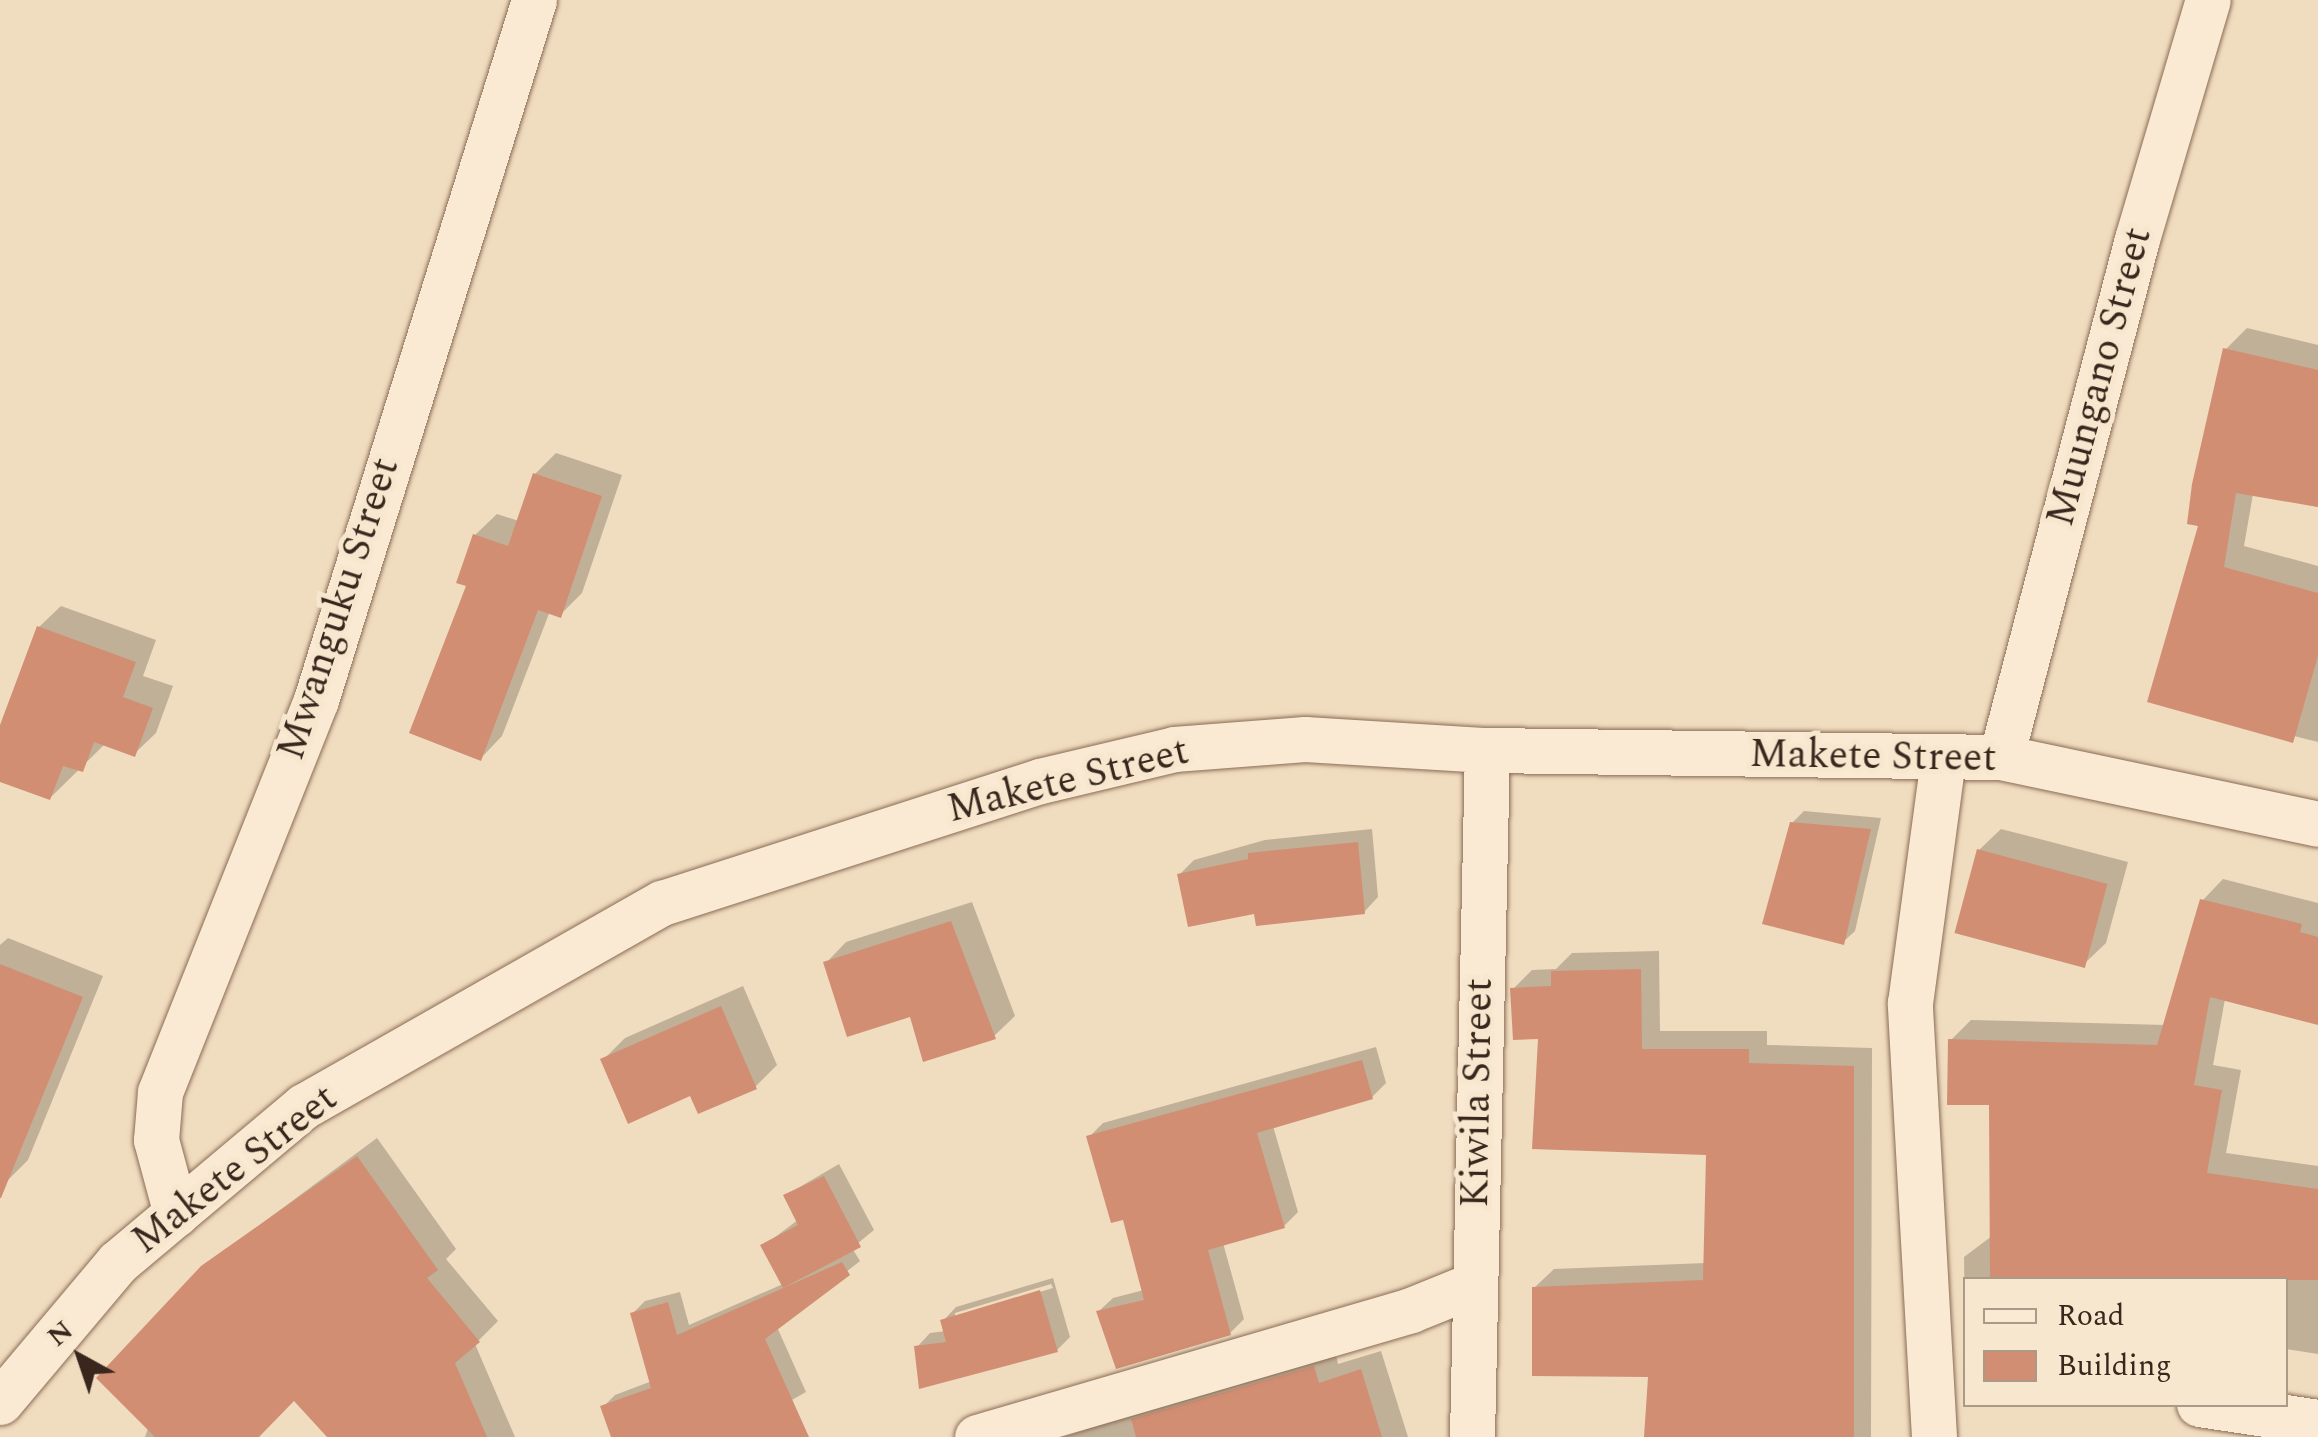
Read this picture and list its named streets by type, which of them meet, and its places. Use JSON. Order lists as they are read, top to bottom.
{
  "streets": {
    "street": [
      "Muungano Street",
      "Mwanguku Street",
      "Makete Street",
      "Kiwila Street"
    ]
  },
  "crossings": [
    ["Muungano Street", "Makete Street"],
    ["Mwanguku Street", "Makete Street"],
    ["Makete Street", "Kiwila Street"]
  ],
  "legend": ["Road", "Building"],
  "north": "top left"
}
